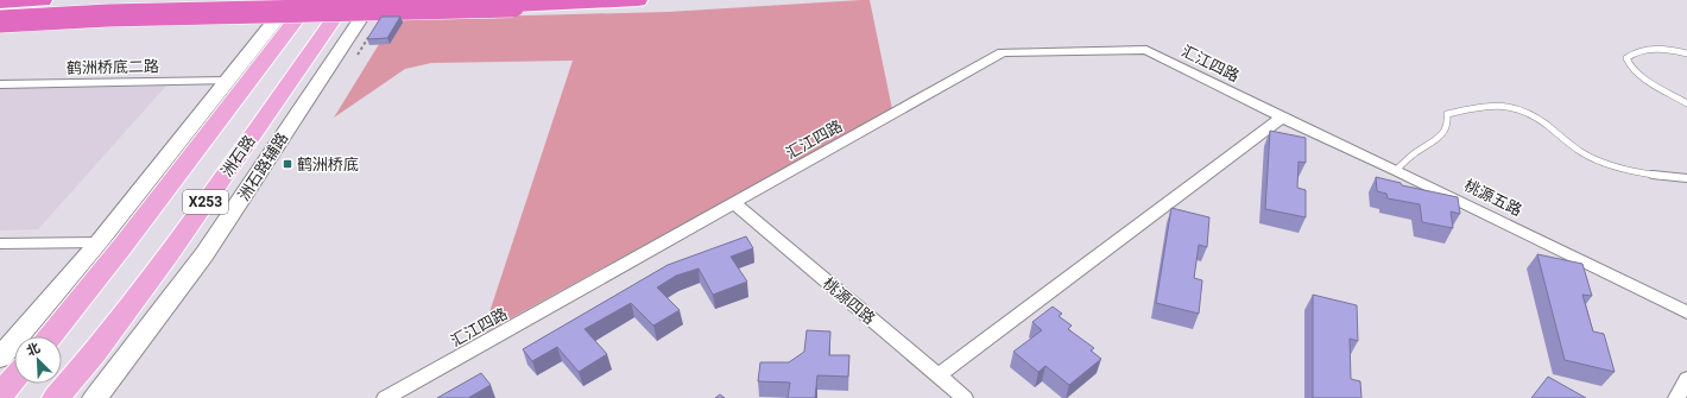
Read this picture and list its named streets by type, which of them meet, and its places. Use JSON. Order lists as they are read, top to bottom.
{
  "streets": {
    "main road": ["洲石路", "洲石路辅路", "X253"],
    "street": [
      "汇江四路",
      "鹤洲桥底二路",
      "桃源五路",
      "桃源四路"
    ]
  },
  "crossings": [
    ["汇江四路", "桃源五路"],
    ["汇江四路", "桃源四路"]
  ],
  "places": {
    "transit": ["鹤洲桥底"]
  },
  "north": "top left"
}
